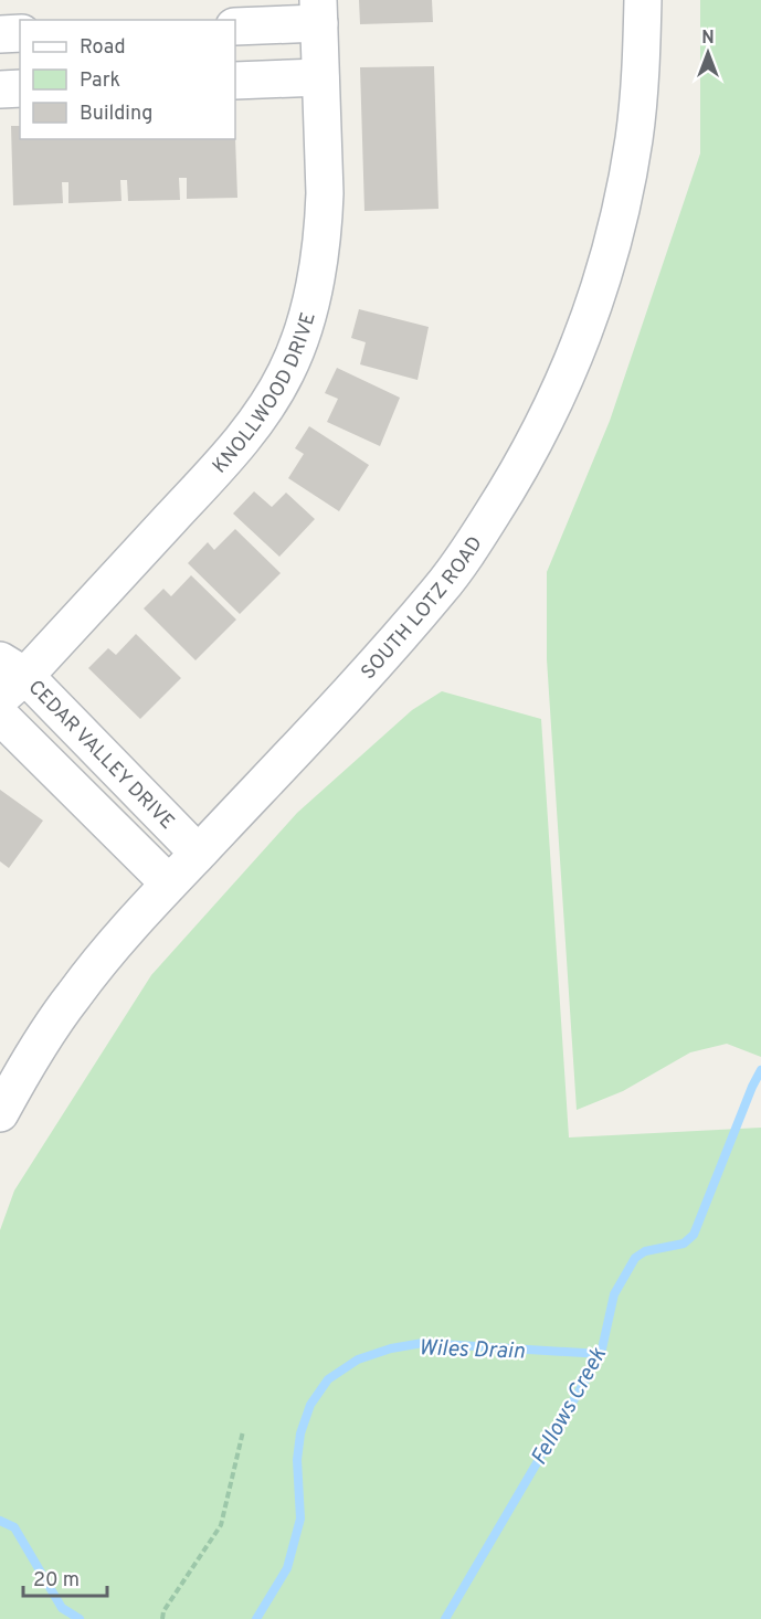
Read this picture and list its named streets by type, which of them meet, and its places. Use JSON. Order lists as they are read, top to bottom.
{
  "streets": {
    "street": ["KNOLLWOOD DRIVE", "SOUTH LOTZ ROAD", "CEDAR VALLEY DRIVE"]
  },
  "crossings": [
    ["KNOLLWOOD DRIVE", "CEDAR VALLEY DRIVE"],
    ["SOUTH LOTZ ROAD", "CEDAR VALLEY DRIVE"]
  ],
  "water": ["Wiles Drain", "Fellows Creek"],
  "legend": ["Road", "Park", "Building"],
  "scale_bar": "20 m",
  "north": "top"
}
